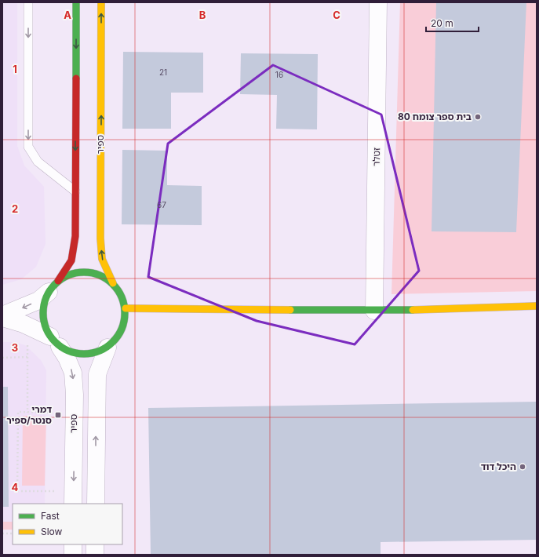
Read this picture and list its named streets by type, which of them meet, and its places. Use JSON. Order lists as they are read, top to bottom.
{
  "streets": {
    "street": ["ספיר", "זטלר"]
  },
  "places": {
    "other": ["בית ספר צומח 80", "היכל דוד"],
    "transit": ["דמרי סנטר/ספיר"]
  },
  "house_numbers": ["21", "16", "67"],
  "legend": ["Fast", "Slow"],
  "scale_bar": "20 m",
  "grid": {
    "columns": ["A", "B", "C"],
    "rows": [
      "1",
      "2",
      "3",
      "4"
    ]
  }
}
